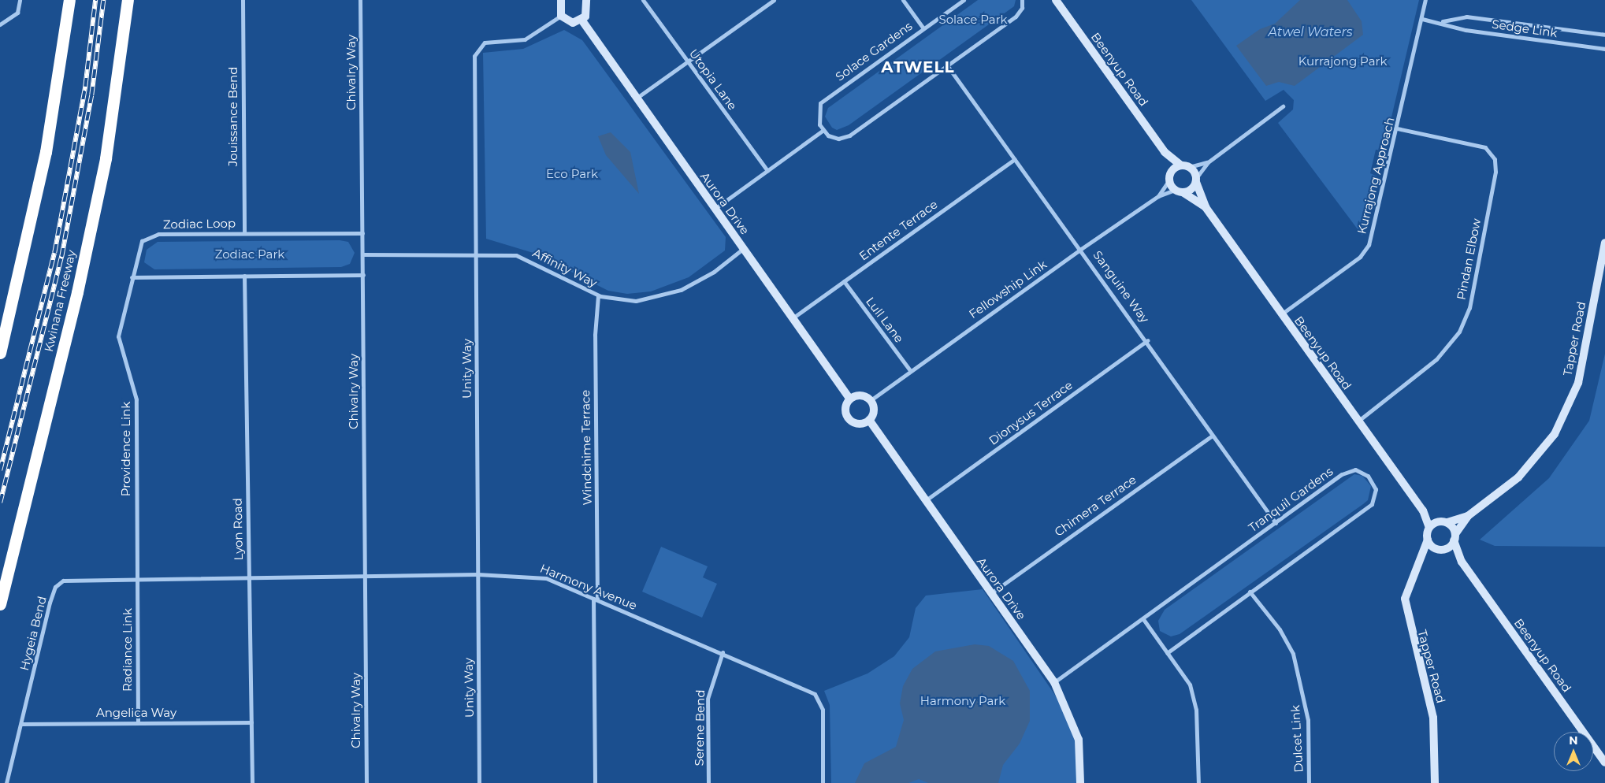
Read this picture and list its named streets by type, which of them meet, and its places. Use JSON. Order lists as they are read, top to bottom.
{
  "streets": {
    "highway": ["Kwinana Freeway"],
    "street": [
      "Sedge Link",
      "Solace Gardens",
      "Beenyup Road",
      "Chivalry Way",
      "Utopia Lane",
      "Jouissance Bend",
      "Kurrajong Approach",
      "Aurora Drive",
      "Zodiac Loop",
      "Entente Terrace",
      "Pindan Elbow",
      "Affinity Way",
      "Sanguine Way",
      "Fellowship Link",
      "Lull Lane",
      "Tapper Road",
      "Unity Way",
      "Dionysus Terrace",
      "Windchime Terrace",
      "Providence Link",
      "Tranquil Gardens",
      "Chimera Terrace",
      "Lyon Road",
      "Harmony Avenue",
      "Hygeia Bend",
      "Radiance Link",
      "Angelica Way",
      "Serene Bend",
      "Dulcet Link"
    ]
  },
  "crossings": [
    ["Sedge Link", "Kurrajong Approach"],
    ["Beenyup Road", "Kurrajong Approach"],
    ["Beenyup Road", "Pindan Elbow"],
    ["Beenyup Road", "Fellowship Link"],
    ["Beenyup Road", "Tapper Road"],
    ["Chivalry Way", "Zodiac Loop"],
    ["Chivalry Way", "Affinity Way"],
    ["Chivalry Way", "Harmony Avenue"],
    ["Jouissance Bend", "Zodiac Loop"],
    ["Kurrajong Approach", "Pindan Elbow"],
    ["Aurora Drive", "Entente Terrace"],
    ["Aurora Drive", "Affinity Way"],
    ["Aurora Drive", "Fellowship Link"],
    ["Aurora Drive", "Dionysus Terrace"],
    ["Aurora Drive", "Tranquil Gardens"],
    ["Aurora Drive", "Chimera Terrace"],
    ["Zodiac Loop", "Providence Link"],
    ["Entente Terrace", "Sanguine Way"],
    ["Entente Terrace", "Lull Lane"],
    ["Affinity Way", "Unity Way"],
    ["Affinity Way", "Windchime Terrace"],
    ["Sanguine Way", "Fellowship Link"],
    ["Sanguine Way", "Dionysus Terrace"],
    ["Sanguine Way", "Tranquil Gardens"],
    ["Sanguine Way", "Chimera Terrace"],
    ["Fellowship Link", "Lull Lane"],
    ["Unity Way", "Harmony Avenue"],
    ["Windchime Terrace", "Harmony Avenue"],
    ["Providence Link", "Hygeia Bend"],
    ["Providence Link", "Radiance Link"],
    ["Tranquil Gardens", "Dulcet Link"],
    ["Lyon Road", "Harmony Avenue"],
    ["Lyon Road", "Hygeia Bend"],
    ["Lyon Road", "Angelica Way"],
    ["Harmony Avenue", "Hygeia Bend"],
    ["Harmony Avenue", "Serene Bend"],
    ["Hygeia Bend", "Radiance Link"],
    ["Hygeia Bend", "Angelica Way"],
    ["Radiance Link", "Angelica Way"]
  ],
  "districts": ["ATWELL"],
  "water": ["Atwel Waters"],
  "parks": [
    "Solace Park",
    "Kurrajong Park",
    "Eco Park",
    "Zodiac Park",
    "Harmony Park"
  ],
  "north": "top"
}
